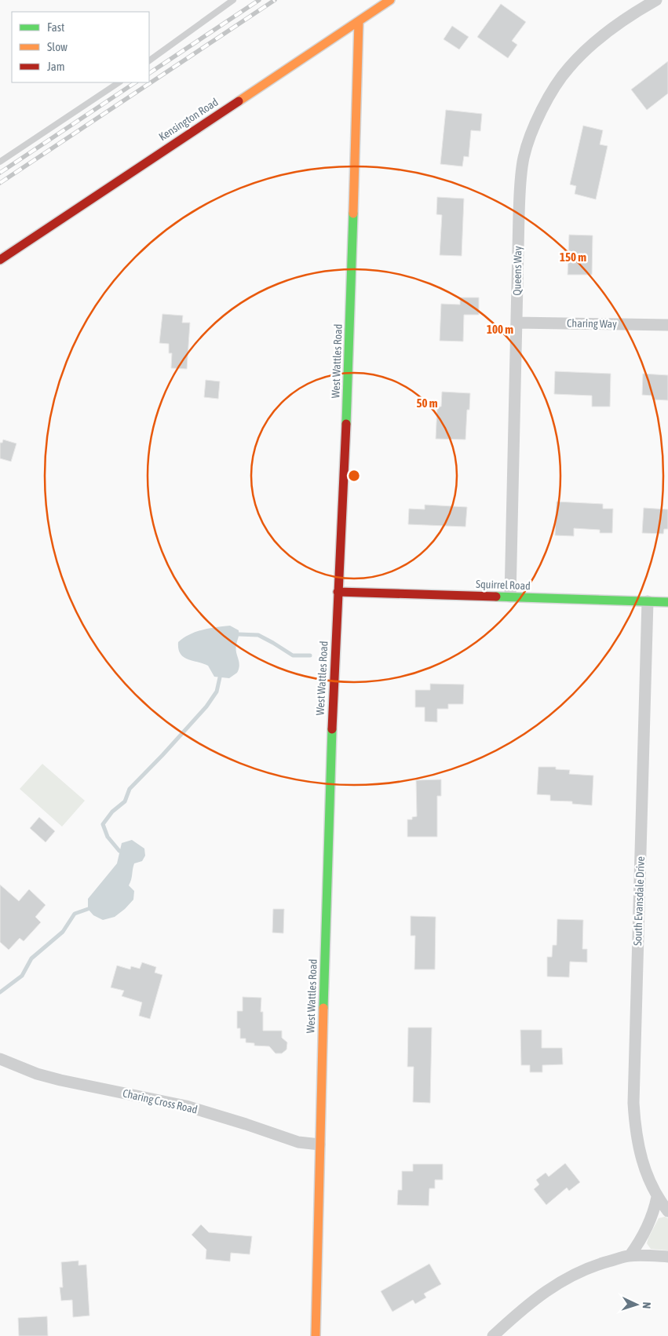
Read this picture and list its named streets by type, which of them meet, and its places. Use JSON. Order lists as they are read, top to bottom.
{
  "streets": {
    "street": [
      "Kensington Road",
      "Queens Way",
      "Charing Way",
      "West Wattles Road",
      "Squirrel Road",
      "South Evansdale Drive",
      "Charing Cross Road"
    ]
  },
  "crossings": [
    ["Kensington Road", "West Wattles Road"],
    ["Queens Way", "Charing Way"],
    ["Queens Way", "Squirrel Road"],
    ["West Wattles Road", "Squirrel Road"],
    ["West Wattles Road", "Charing Cross Road"],
    ["Squirrel Road", "South Evansdale Drive"]
  ],
  "legend": ["Fast", "Slow", "Jam"],
  "north": "right",
  "rings": ["150 m", "100 m", "50 m"]
}
